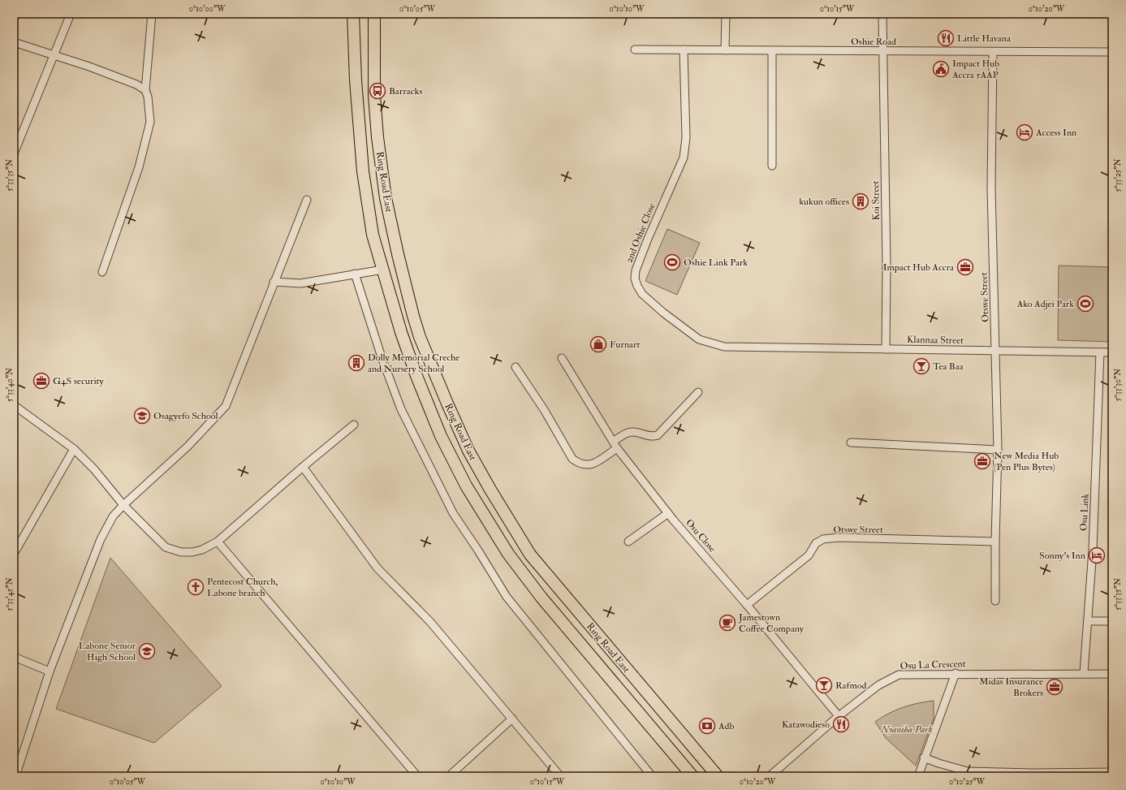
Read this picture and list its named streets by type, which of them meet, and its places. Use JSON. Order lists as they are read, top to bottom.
{
  "streets": {
    "main road": ["Ring Road East"],
    "street": [
      "Oshie Road",
      "Koi Street",
      "2nd Oshie Close",
      "Otswe Street",
      "Klannaa Street",
      "Osu Link",
      "Osu Close",
      "Osu La Crescent"
    ]
  },
  "crossings": [
    ["Oshie Road", "Koi Street"],
    ["Oshie Road", "2nd Oshie Close"],
    ["Oshie Road", "Otswe Street"],
    ["Koi Street", "Klannaa Street"],
    ["2nd Oshie Close", "Klannaa Street"],
    ["Otswe Street", "Klannaa Street"],
    ["Otswe Street", "Osu Close"],
    ["Klannaa Street", "Osu Link"],
    ["Osu Link", "Osu La Crescent"],
    ["Osu Close", "Osu La Crescent"]
  ],
  "parks": ["Nyaniba Park"],
  "places": {
    "restaurant": ["Little Havana", "Katawodieso"],
    "public building": ["Impact Hub Accra 5AAP"],
    "bus stop": ["Barracks"],
    "hotel": ["Access Inn", "Sonny's Inn"],
    "building": ["kukun offices", "Dolly Memorial Creche and Nursery School"],
    "sports": ["Oshie Link Park", "Ako Adjei Park"],
    "office": [
      "Impact Hub Accra",
      "G4S security",
      "New Media Hub (Pen Plus Bytes)",
      "Midas Insurance Brokers"
    ],
    "shop": ["Furnart"],
    "bar": ["Tea Baa", "Rafmod"],
    "school or university": ["Osagyefo School", "Labone Senior High School"],
    "church": ["Pentecost Church, Labone branch"],
    "cafe": ["Jamestown Coffee Company"],
    "bank": ["Adb"]
  },
  "coordinates": [
    "0°10'00\"W",
    "0°10'05\"W",
    "0°10'10\"W",
    "0°10'15\"W",
    "0°10'20\"W",
    "5°33'25\"N",
    "5°33'35\"N",
    "5°33'30\"N",
    "5°33'40\"N",
    "5°33'45\"N",
    "0°10'25\"W"
  ]
}
